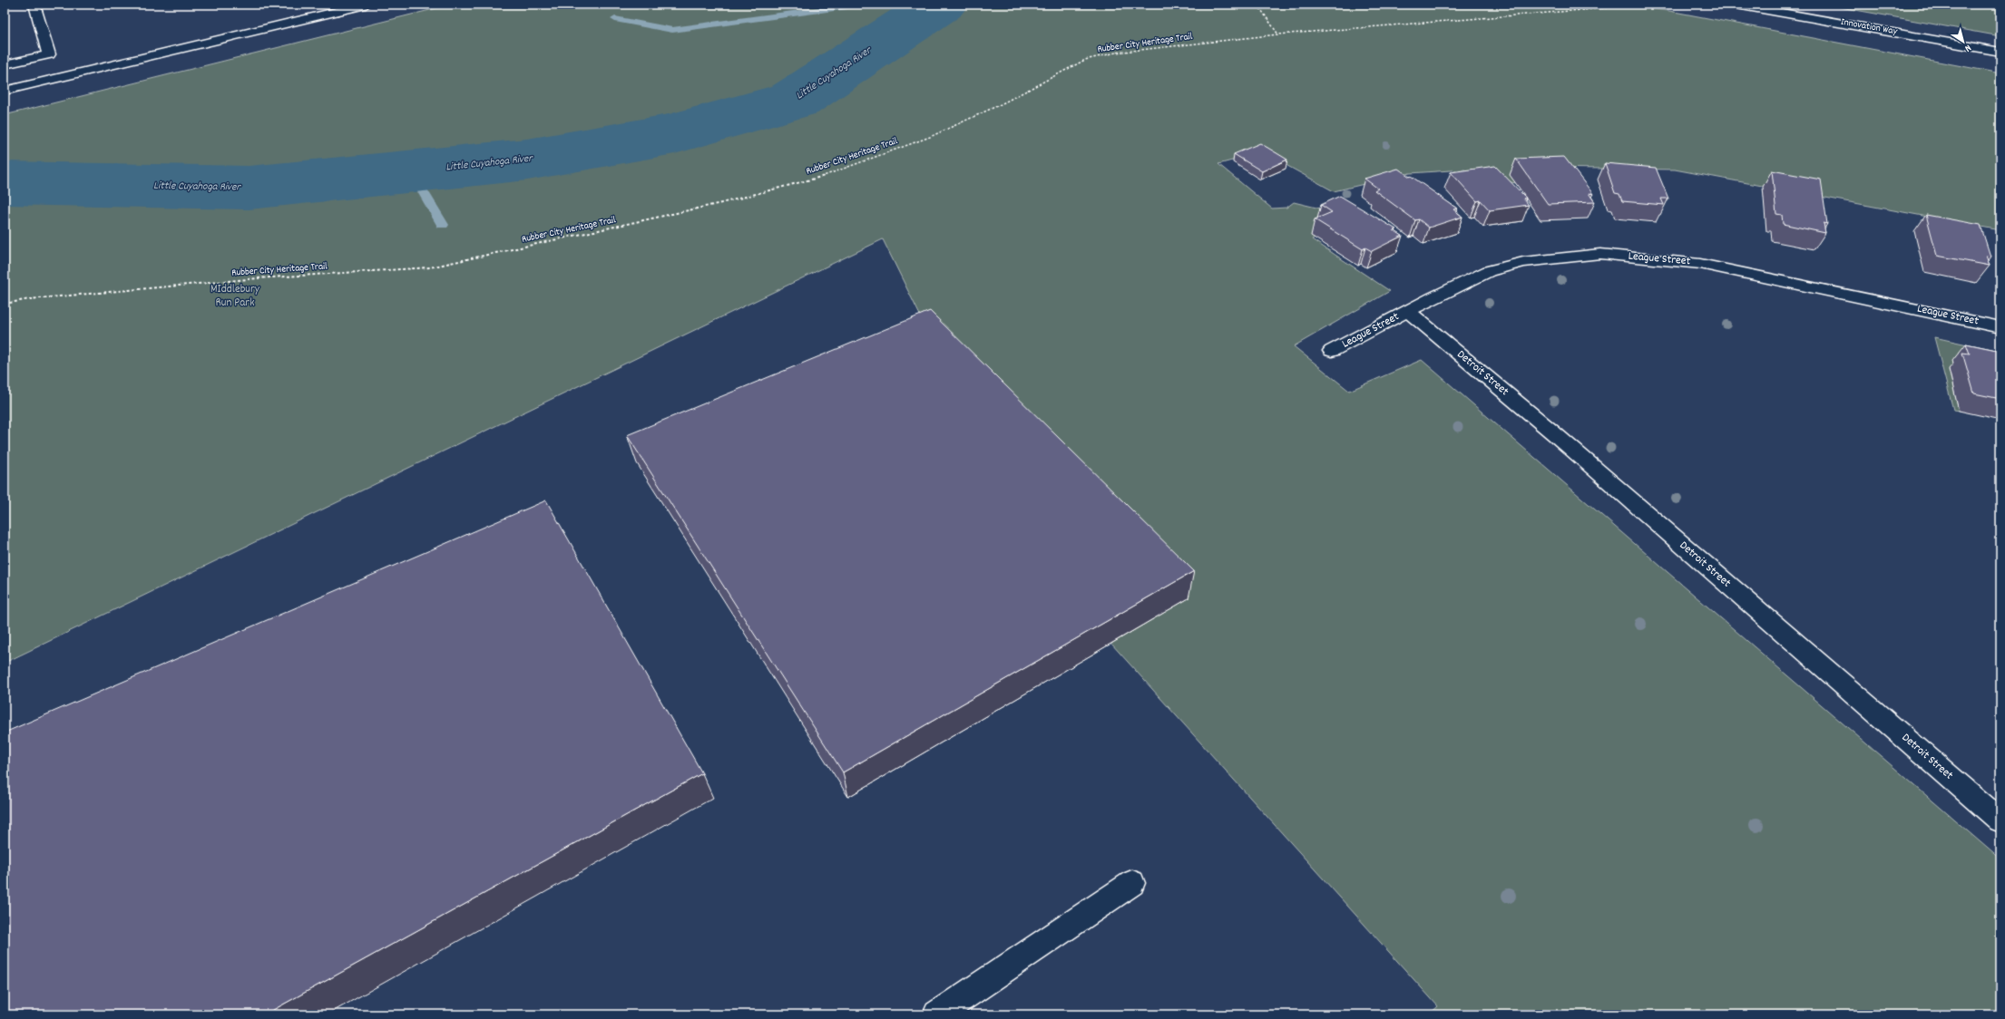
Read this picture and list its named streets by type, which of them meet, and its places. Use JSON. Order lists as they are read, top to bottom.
{
  "streets": {
    "street": ["Innovation Way", "League Street", "Detroit Street"],
    "path": ["Rubber City Heritage Trail"]
  },
  "crossings": [
    ["League Street", "Detroit Street"]
  ],
  "water": ["Little Cuyahoga River"],
  "parks": ["MIddlebury Run Park"],
  "north": "bottom right"
}
